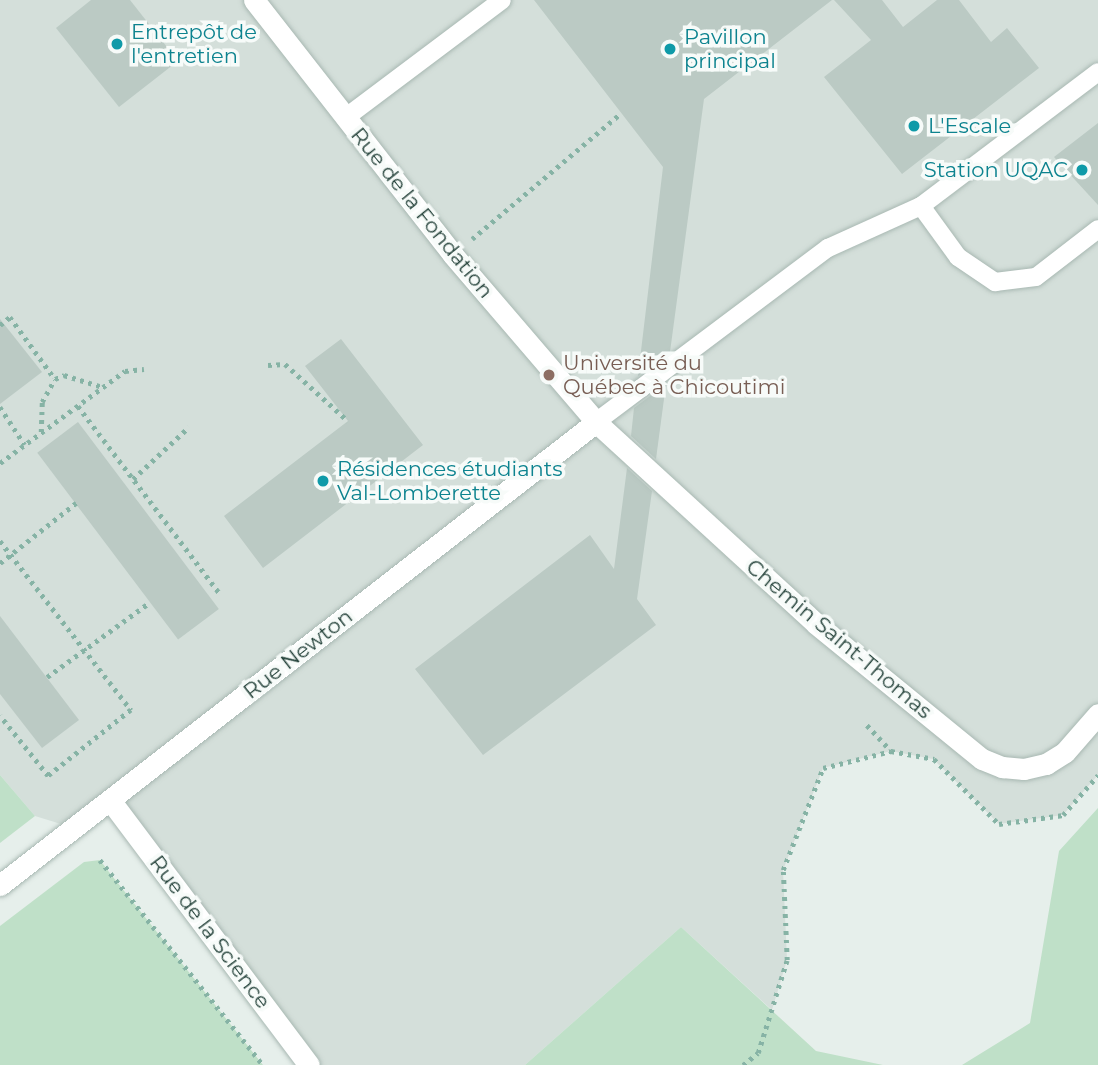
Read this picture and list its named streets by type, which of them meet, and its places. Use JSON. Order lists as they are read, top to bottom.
{
  "streets": {
    "street": [
      "Rue de la Fondation",
      "Chemin Saint-Thomas",
      "Rue Newton",
      "Rue de la Science"
    ]
  },
  "crossings": [
    ["Rue de la Fondation", "Chemin Saint-Thomas"],
    ["Rue de la Fondation", "Rue Newton"],
    ["Chemin Saint-Thomas", "Rue Newton"],
    ["Rue Newton", "Rue de la Science"]
  ],
  "places": [
    "Entrepôt de l'entretien",
    "Pavillon principal",
    "L'Escale",
    "Station UQAC",
    "Université du Québec à Chicoutimi",
    "Résidences étudiants Val-Lomberette"
  ]
}
